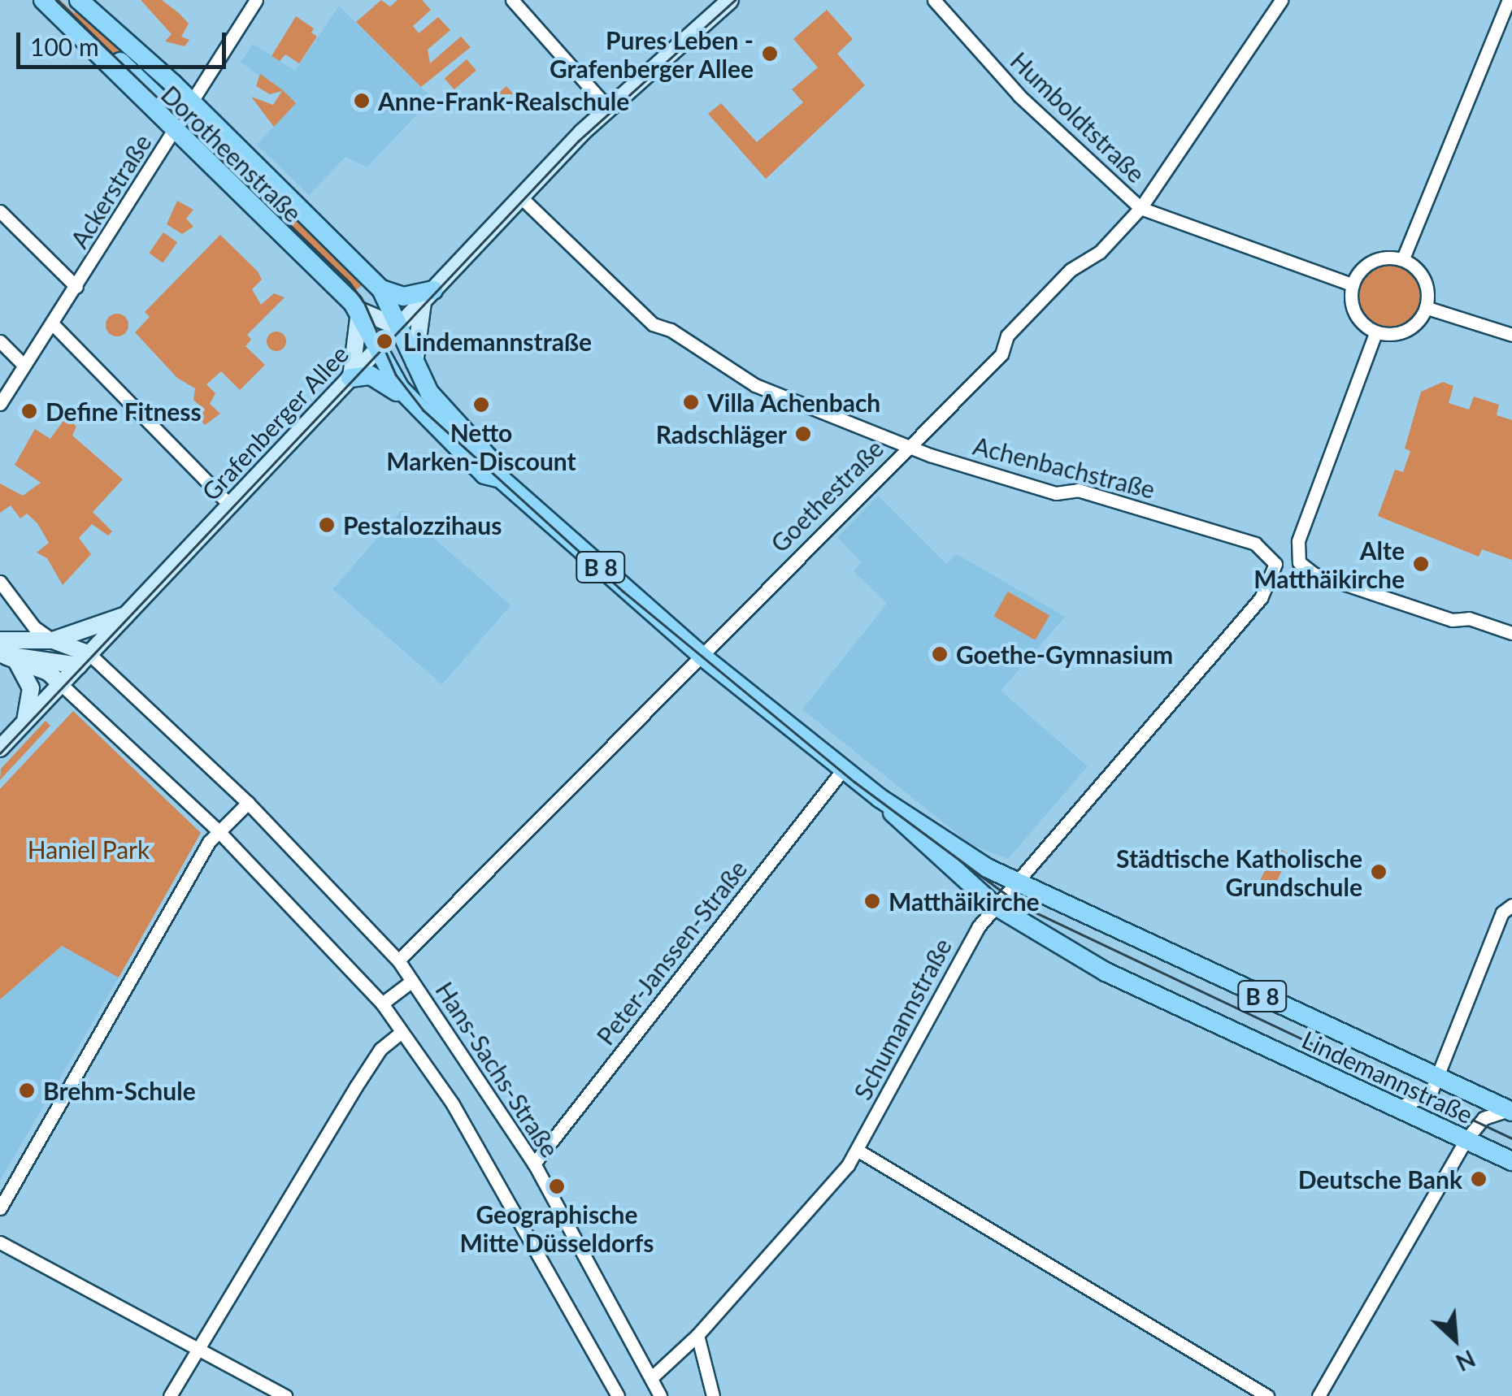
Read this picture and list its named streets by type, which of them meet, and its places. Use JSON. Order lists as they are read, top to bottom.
{
  "streets": {
    "main road": [
      "Dorotheenstraße",
      "Grafenberger Allee",
      "B 8",
      "Lindemannstraße"
    ],
    "street": [
      "Humboldtstraße",
      "Ackerstraße",
      "Achenbachstraße",
      "Goethestraße",
      "Peter-Janssen-Straße",
      "Schumannstraße",
      "Hans-Sachs-Straße"
    ]
  },
  "crossings": [
    ["Humboldtstraße", "Goethestraße"],
    ["Dorotheenstraße", "Ackerstraße"],
    ["Dorotheenstraße", "Grafenberger Allee"],
    ["Dorotheenstraße", "B 8"],
    ["Dorotheenstraße", "Lindemannstraße"],
    ["Grafenberger Allee", "Achenbachstraße"],
    ["Grafenberger Allee", "B 8"],
    ["Grafenberger Allee", "Hans-Sachs-Straße"],
    ["Grafenberger Allee", "Lindemannstraße"],
    ["Achenbachstraße", "Goethestraße"],
    ["Achenbachstraße", "Schumannstraße"],
    ["Goethestraße", "Hans-Sachs-Straße"],
    ["Goethestraße", "Lindemannstraße"],
    ["B 8", "Lindemannstraße"],
    ["Peter-Janssen-Straße", "Hans-Sachs-Straße"],
    ["Peter-Janssen-Straße", "Lindemannstraße"],
    ["Schumannstraße", "Hans-Sachs-Straße"],
    ["Schumannstraße", "Lindemannstraße"]
  ],
  "parks": ["Haniel Park"],
  "places": [
    "Pures Leben - Grafenberger Allee",
    "Anne-Frank-Realschule",
    "Lindemannstraße",
    "Villa Achenbach",
    "Netto Marken-Discount",
    "Define Fitness",
    "Radschläger",
    "Pestalozzihaus",
    "Alte Matthäikirche",
    "Goethe-Gymnasium",
    "Städtische Katholische Grundschule",
    "Matthäikirche",
    "Brehm-Schule",
    "Deutsche Bank",
    "Geographische Mitte Düsseldorfs"
  ],
  "scale_bar": "100 m",
  "north": "bottom right"
}
